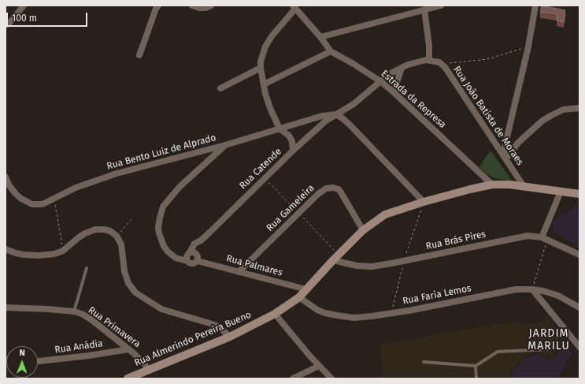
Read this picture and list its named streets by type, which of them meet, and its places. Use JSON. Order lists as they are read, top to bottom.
{
  "streets": {
    "main road": ["Rua Almerindo Pereira Bueno"],
    "street": [
      "Estrada da Represa",
      "Rua João Batista de Moraes",
      "Rua Bento Luiz de Alprado",
      "Rua Catende",
      "Rua Gameleira",
      "Rua Brás Pires",
      "Rua Palmares",
      "Rua Faria Lemos",
      "Rua Primavera",
      "Rua Anádia"
    ]
  },
  "crossings": [
    ["Estrada da Represa", "Rua João Batista de Moraes"],
    ["Estrada da Represa", "Rua Almerindo Pereira Bueno"],
    ["Rua João Batista de Moraes", "Rua Bento Luiz de Alprado"],
    ["Rua João Batista de Moraes", "Rua Catende"],
    ["Rua João Batista de Moraes", "Rua Almerindo Pereira Bueno"],
    ["Rua Bento Luiz de Alprado", "Rua Catende"],
    ["Rua Bento Luiz de Alprado", "Rua Palmares"],
    ["Rua Catende", "Rua Palmares"],
    ["Rua Gameleira", "Rua Palmares"],
    ["Rua Gameleira", "Rua Almerindo Pereira Bueno"],
    ["Rua Brás Pires", "Rua Almerindo Pereira Bueno"],
    ["Rua Palmares", "Rua Almerindo Pereira Bueno"],
    ["Rua Faria Lemos", "Rua Almerindo Pereira Bueno"],
    ["Rua Primavera", "Rua Almerindo Pereira Bueno"],
    ["Rua Primavera", "Rua Anádia"]
  ],
  "districts": ["JARDIM MARILU"],
  "scale_bar": "100 m",
  "north": "top"
}
